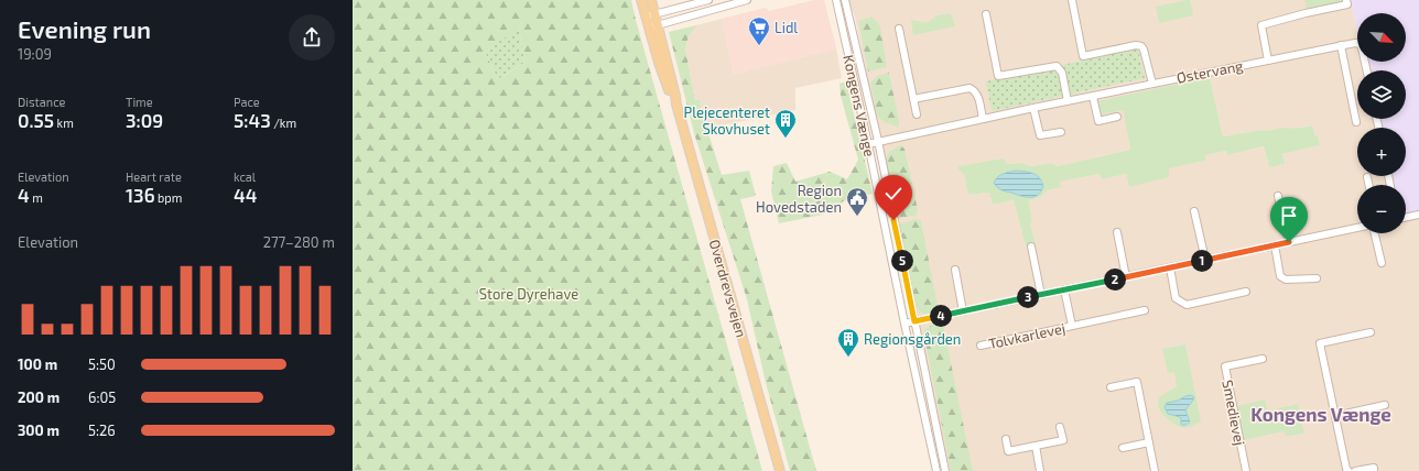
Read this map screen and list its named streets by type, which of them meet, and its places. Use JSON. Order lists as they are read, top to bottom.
{
  "streets": {
    "main road": ["Overdrevsvejen"],
    "street": [
      "Østervang",
      "Kongens Vænge",
      "Tolvkarlevej",
      "Smedievej"
    ]
  },
  "crossings": [
    ["Østervang", "Kongens Vænge"]
  ],
  "districts": ["Kongens Vænge"],
  "parks": ["Store Dyrehave"],
  "places": {
    "supermarket": ["Lidl"],
    "building": ["Plejecenteret Skovhuset", "Regionsgården"],
    "public building": ["Region Hovedstaden"]
  },
  "north": "bottom right",
  "page": {
    "heading": ["Evening run", "19:09"],
    "map_buttons": ["+", "−"],
    "stats": [
      ["Distance", "0.55 km"],
      ["Time", "3:09"],
      ["Pace", "5:43 /km"],
      ["Elevation", "4 m"],
      ["Heart rate", "136 bpm"],
      ["kcal", "44"]
    ],
    "chart": ["Elevation", "277–280 m"],
    "pins": [
      "1",
      "5",
      "2",
      "3",
      "4"
    ],
    "list": [
      {
        "name": "100 m",
        "note": "5:50"
      },
      {
        "name": "200 m",
        "note": "6:05"
      },
      {
        "name": "300 m",
        "note": "5:26"
      }
    ]
  }
}
